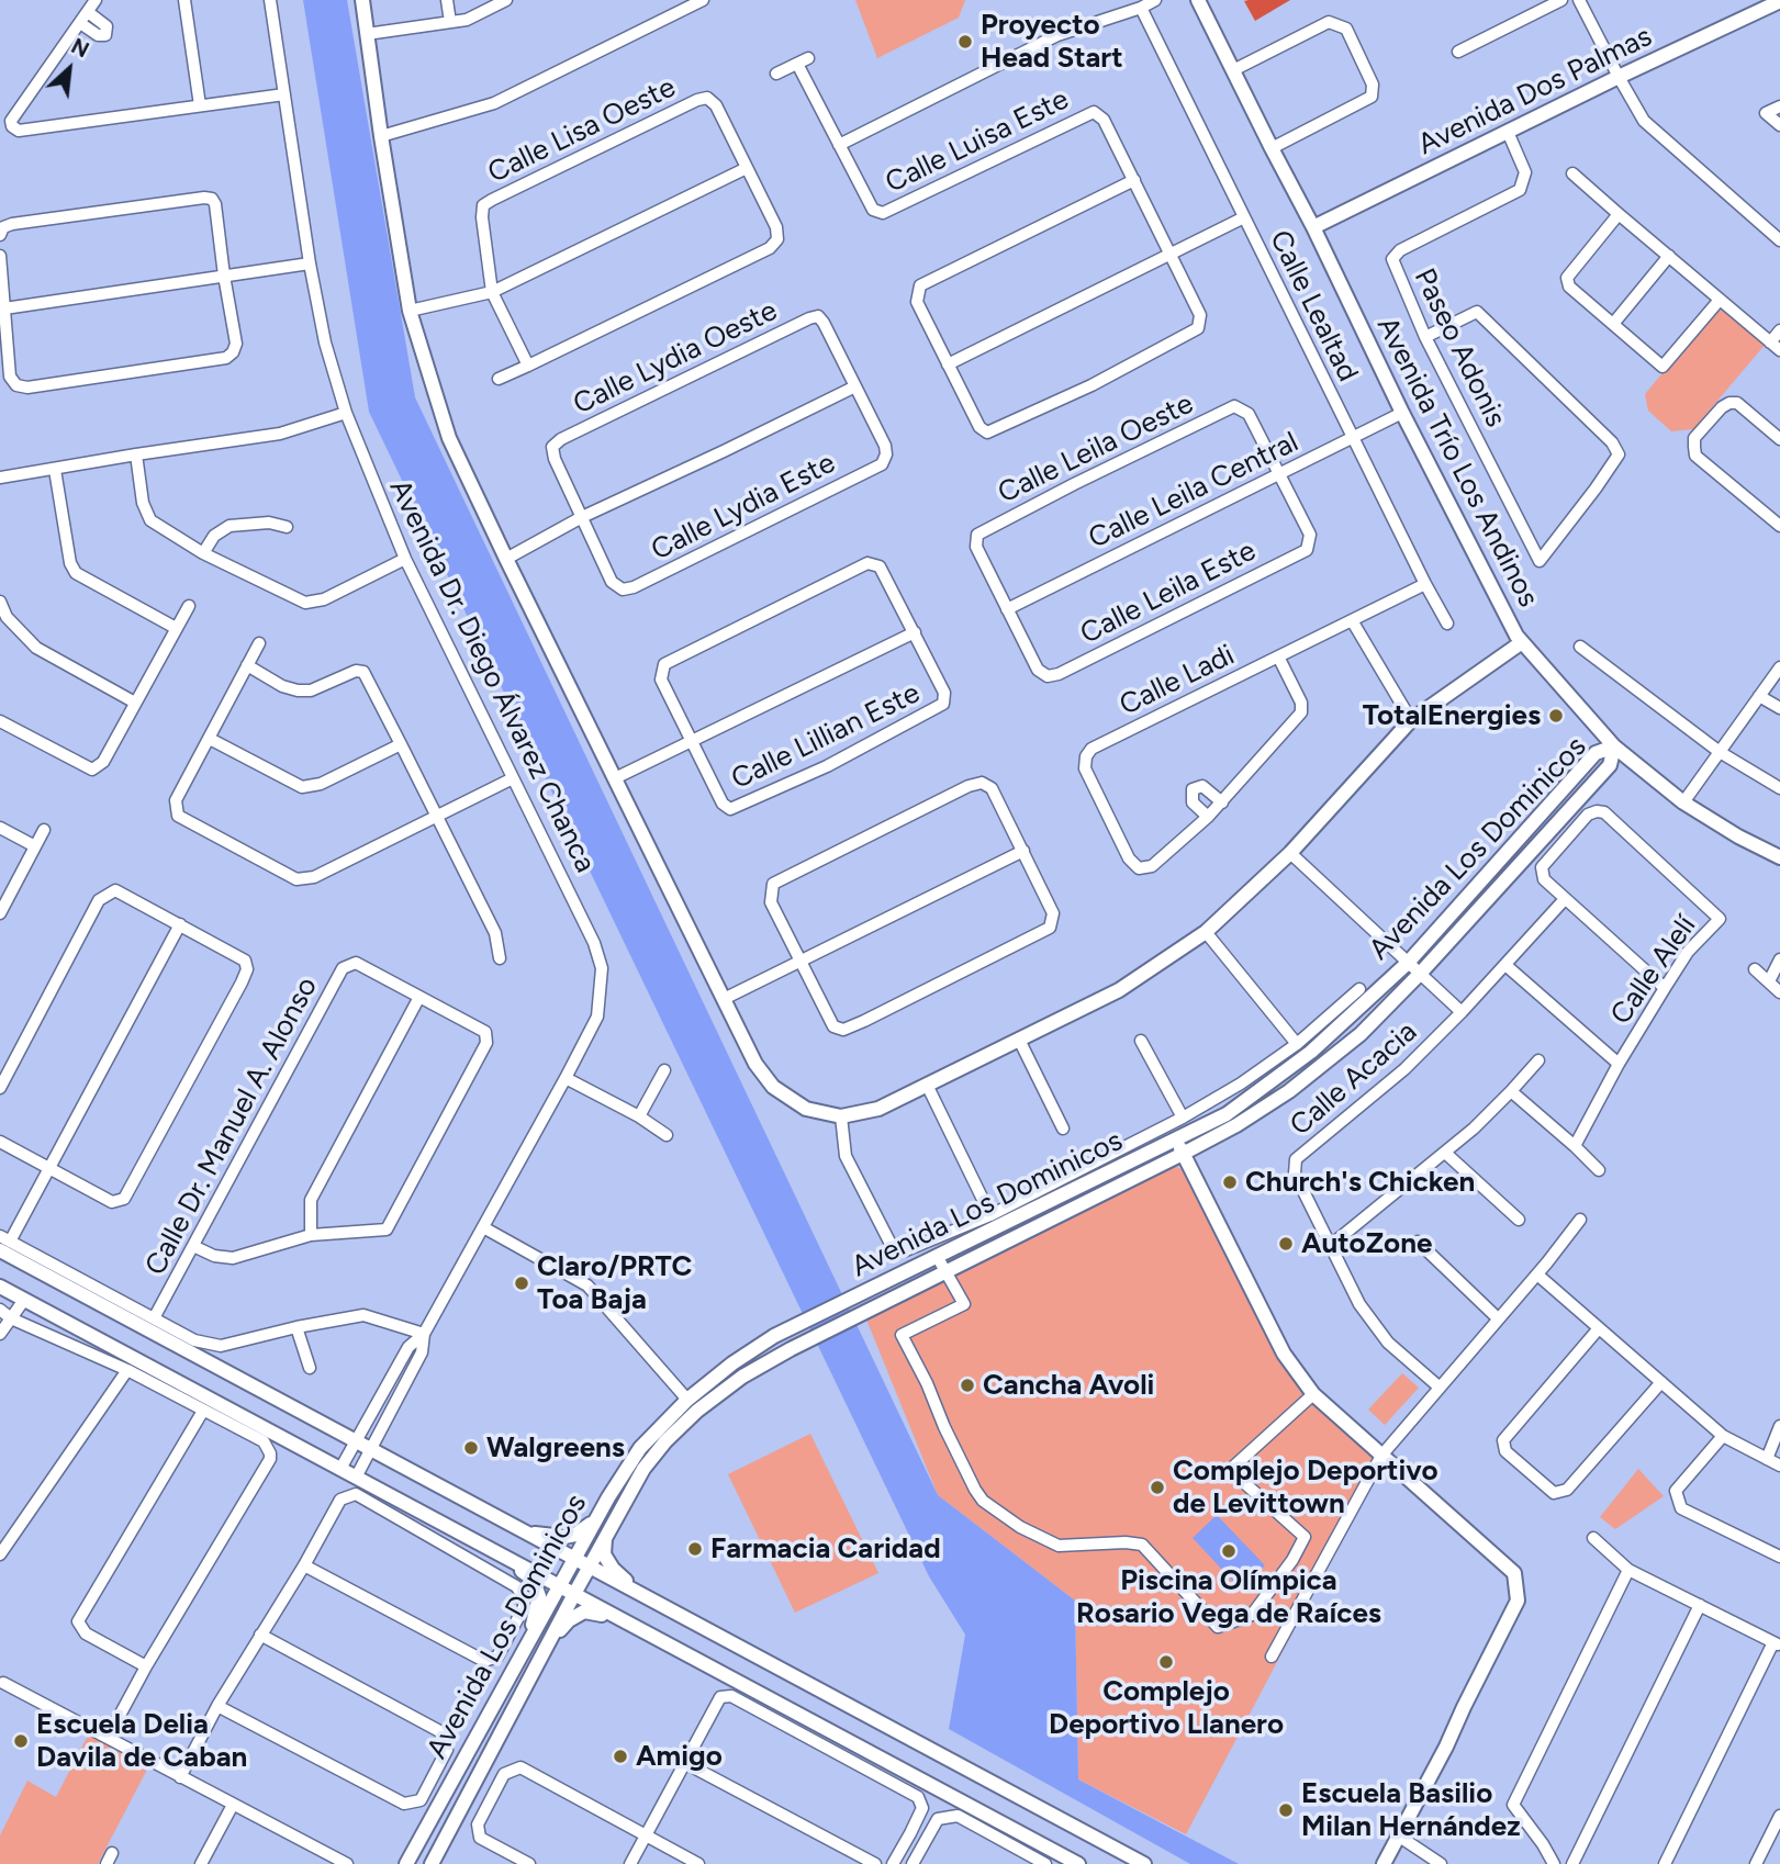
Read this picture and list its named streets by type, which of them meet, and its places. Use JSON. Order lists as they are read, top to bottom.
{
  "streets": {
    "street": [
      "Avenida Dos Palmas",
      "Calle Lisa Oeste",
      "Calle Luisa Este",
      "Calle Lealtad",
      "Paseo Adonis",
      "Calle Lydia Oeste",
      "Calle Leila Oeste",
      "Avenida Trío Los Andinos",
      "Calle Leila Central",
      "Calle Lydia Este",
      "Calle Leila Este",
      "Avenida Dr. Diego Álvarez Chanca",
      "Calle Ladi",
      "Calle Lillian Este",
      "Avenida Los Dominicos",
      "Calle Alelí",
      "Calle Acacia",
      "Calle Dr. Manuel A. Alonso"
    ]
  },
  "crossings": [
    ["Avenida Dos Palmas", "Paseo Adonis"],
    ["Avenida Dos Palmas", "Avenida Trío Los Andinos"],
    ["Calle Lealtad", "Calle Leila Central"],
    ["Calle Lealtad", "Calle Ladi"],
    ["Calle Lydia Oeste", "Calle Lydia Este"],
    ["Calle Leila Oeste", "Calle Leila Central"],
    ["Calle Leila Oeste", "Calle Leila Este"],
    ["Avenida Trío Los Andinos", "Calle Leila Central"],
    ["Avenida Trío Los Andinos", "Avenida Los Dominicos"],
    ["Calle Leila Central", "Calle Leila Este"],
    ["Calle Alelí", "Calle Acacia"]
  ],
  "places": [
    "Proyecto Head Start",
    "TotalEnergies",
    "Church's Chicken",
    "AutoZone",
    "Claro/PRTC Toa Baja",
    "Cancha Avoli",
    "Walgreens",
    "Complejo Deportivo de Levittown",
    "Farmacia Caridad",
    "Piscina Olímpica Rosario Vega de Raíces",
    "Complejo Deportivo Llanero",
    "Escuela Delia Davila de Caban",
    "Amigo",
    "Escuela Basilio Milan Hernández"
  ],
  "north": "top right"
}
